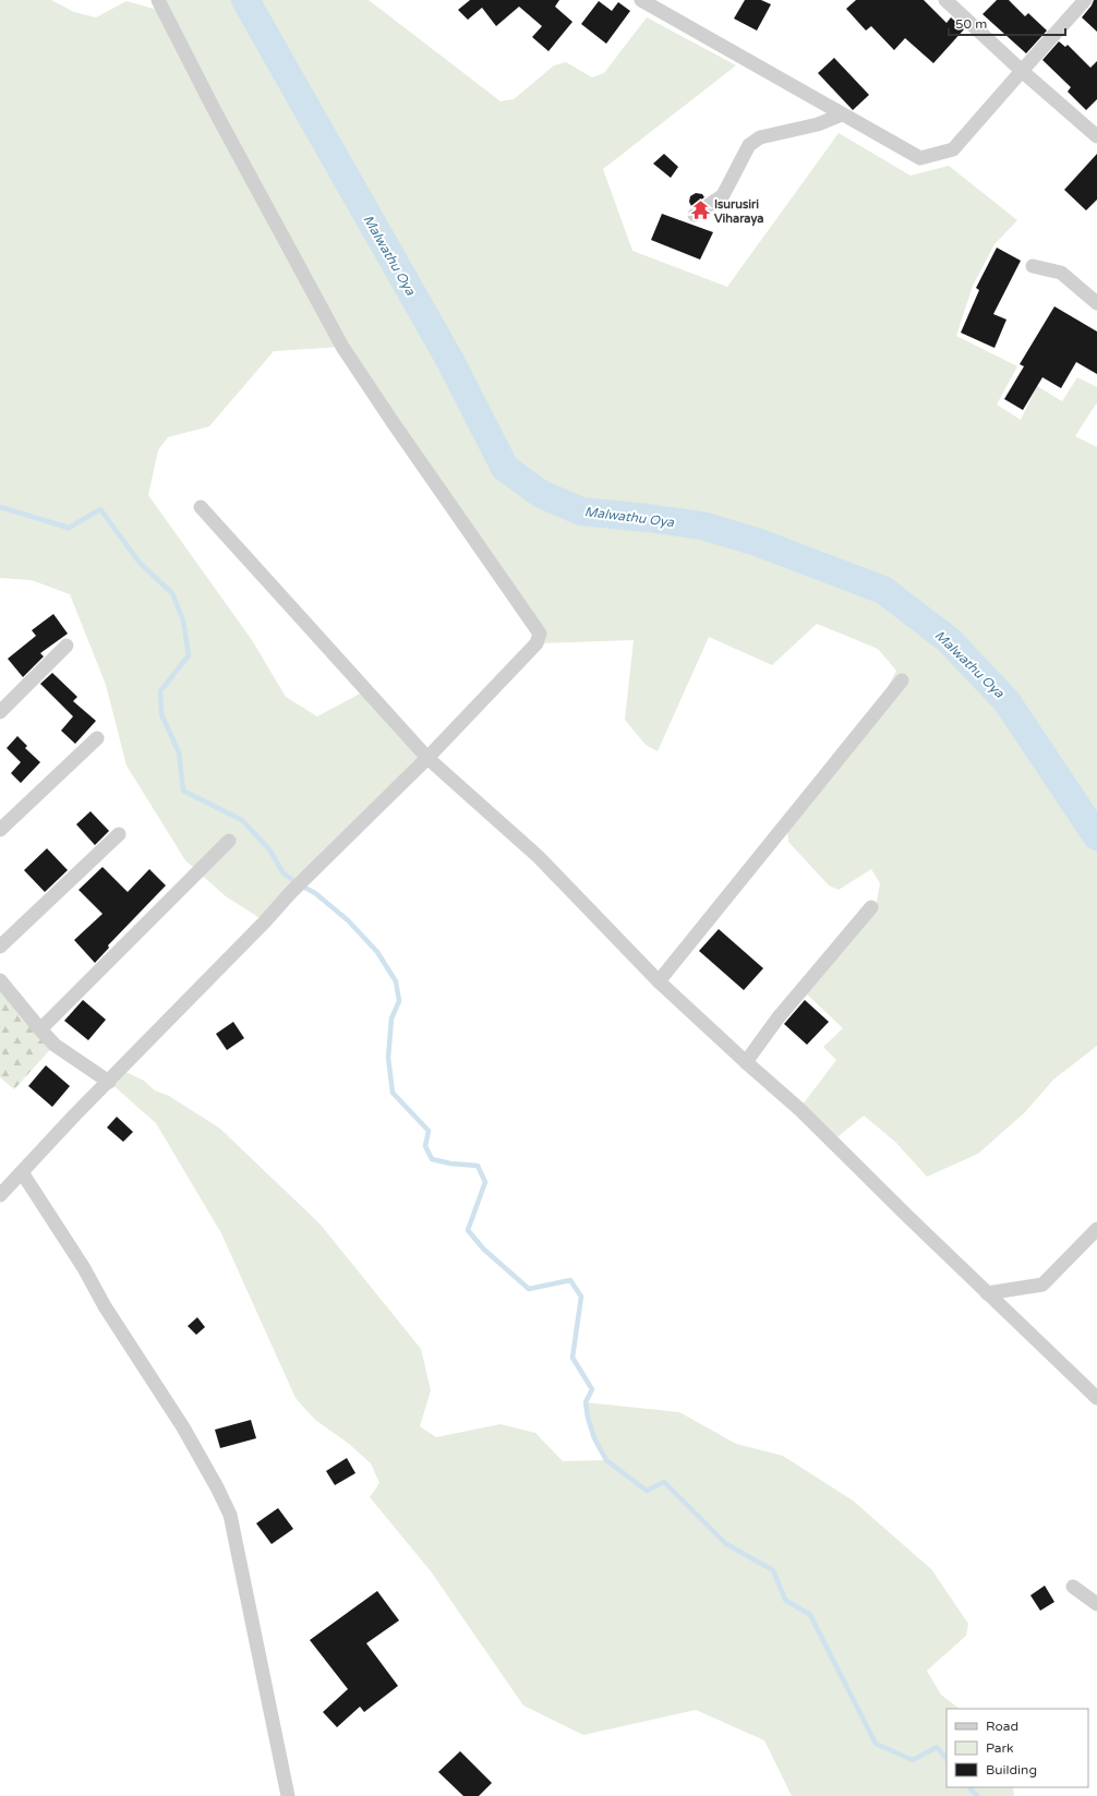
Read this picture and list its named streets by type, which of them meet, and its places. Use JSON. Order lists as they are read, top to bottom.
{
  "water": ["Malwathu Oya"],
  "places": {
    "temple": ["Isurusiri Viharaya"]
  },
  "legend": ["Road", "Park", "Building"],
  "scale_bar": "50 m"
}
